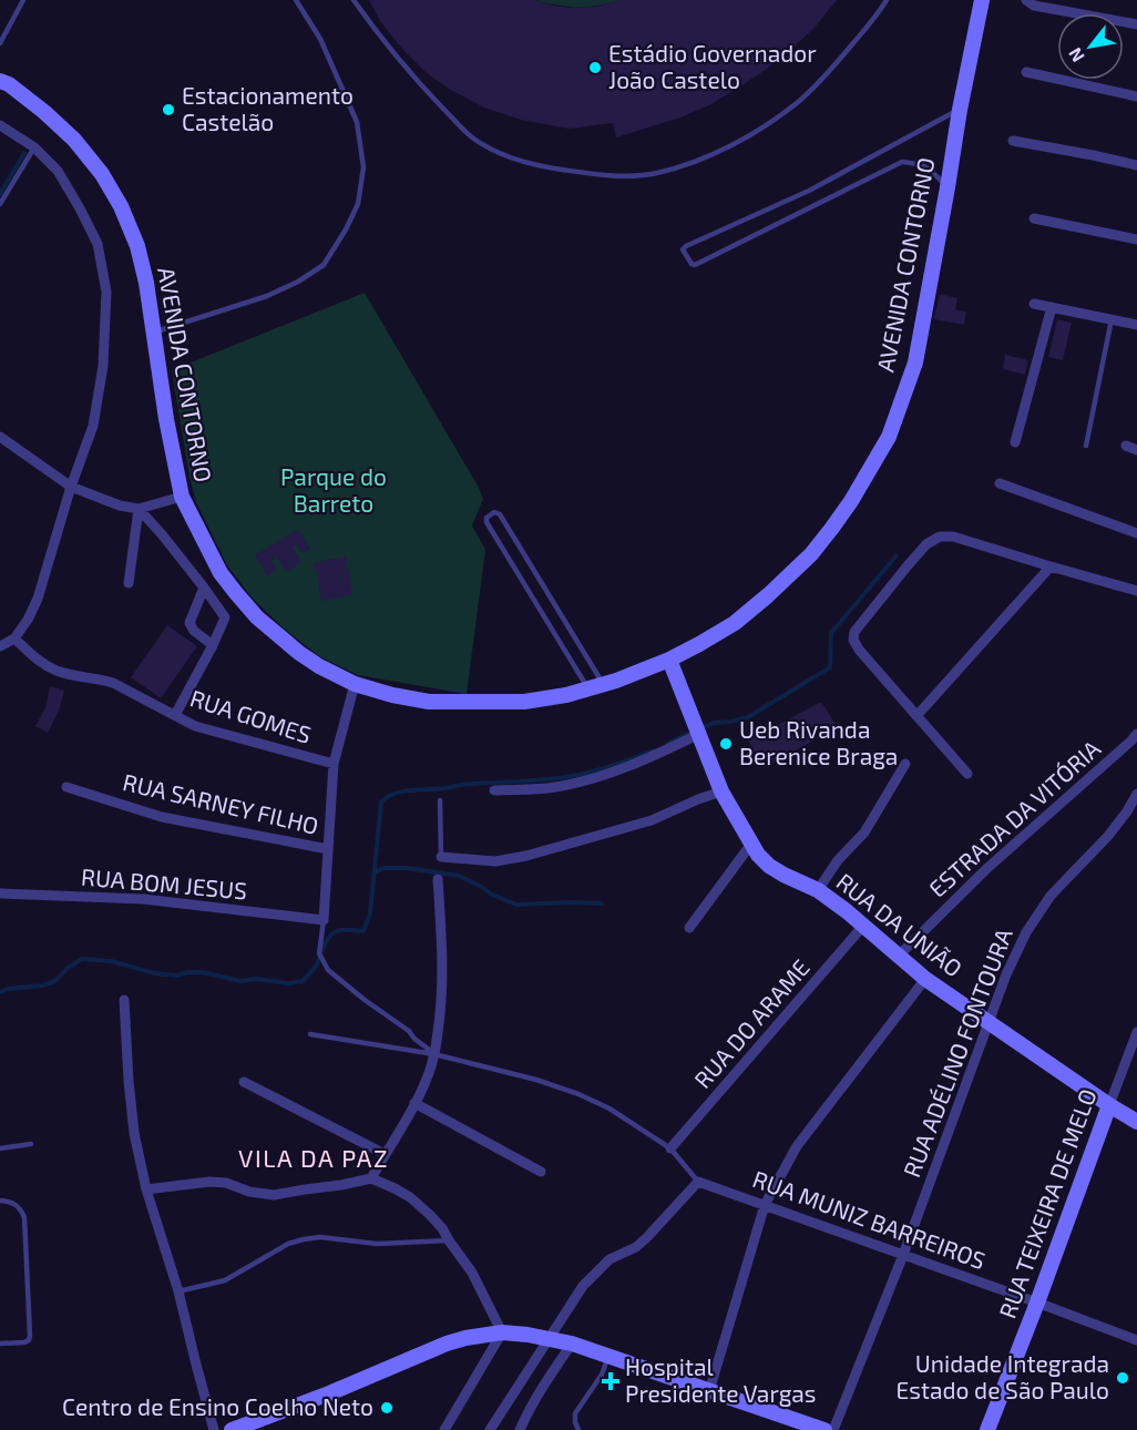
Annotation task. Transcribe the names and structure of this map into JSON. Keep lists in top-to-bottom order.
{
  "streets": {
    "street": [
      "AVENIDA CONTORNO",
      "RUA GOMES",
      "RUA SARNEY FILHO",
      "ESTRADA DA VITÓRIA",
      "RUA BOM JESUS",
      "RUA DA UNIÃO",
      "RUA DO ARAME",
      "RUA ADÉLINO FONTOURA",
      "RUA TEIXEIRA DE MELO",
      "RUA MUNIZ BARREIROS"
    ]
  },
  "crossings": [
    ["AVENIDA CONTORNO", "RUA DA UNIÃO"],
    ["ESTRADA DA VITÓRIA", "RUA DA UNIÃO"],
    ["RUA DA UNIÃO", "RUA DO ARAME"],
    ["RUA DA UNIÃO", "RUA ADÉLINO FONTOURA"],
    ["RUA DA UNIÃO", "RUA TEIXEIRA DE MELO"],
    ["RUA ADÉLINO FONTOURA", "RUA MUNIZ BARREIROS"],
    ["RUA TEIXEIRA DE MELO", "RUA MUNIZ BARREIROS"]
  ],
  "districts": ["VILA DA PAZ"],
  "parks": ["Parque do Barreto"],
  "places": {
    "other": [
      "Estádio Governador João Castelo",
      "Estacionamento Castelão",
      "Ueb Rivanda Berenice Braga",
      "Unidade Integrada Estado de São Paulo",
      "Centro de Ensino Coelho Neto"
    ],
    "health": ["Hospital Presidente Vargas"]
  },
  "north": "bottom left"
}
